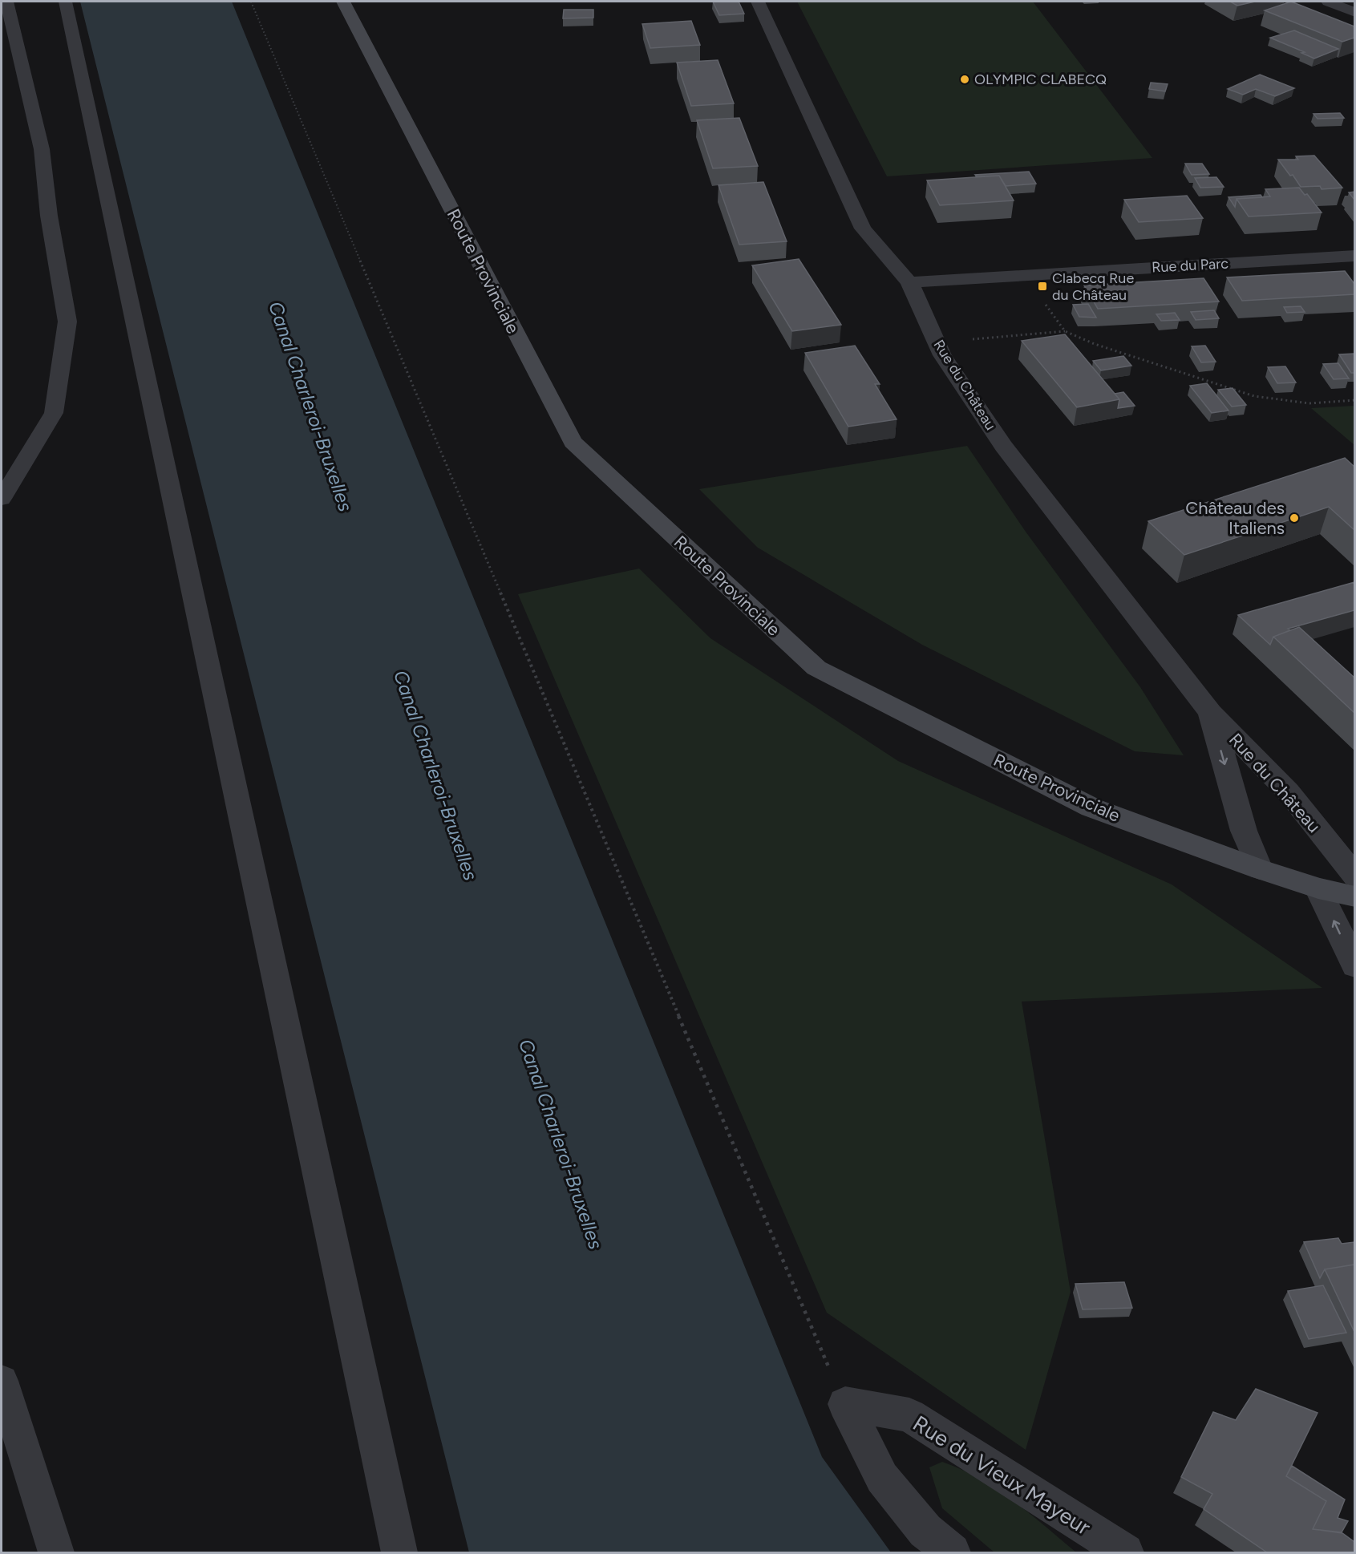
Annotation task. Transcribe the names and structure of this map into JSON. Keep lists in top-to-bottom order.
{
  "streets": {
    "main road": ["Route Provinciale"],
    "street": ["Rue du Parc", "Rue du Château", "Rue du Vieux Mayeur"]
  },
  "crossings": [
    ["Rue du Parc", "Rue du Château"],
    ["Route Provinciale", "Rue du Château"]
  ],
  "water": ["Canal Charleroi-Bruxelles"],
  "places": {
    "other": ["OLYMPIC CLABECQ", "Château des Italiens"],
    "transit": ["Clabecq Rue du Château"]
  }
}
